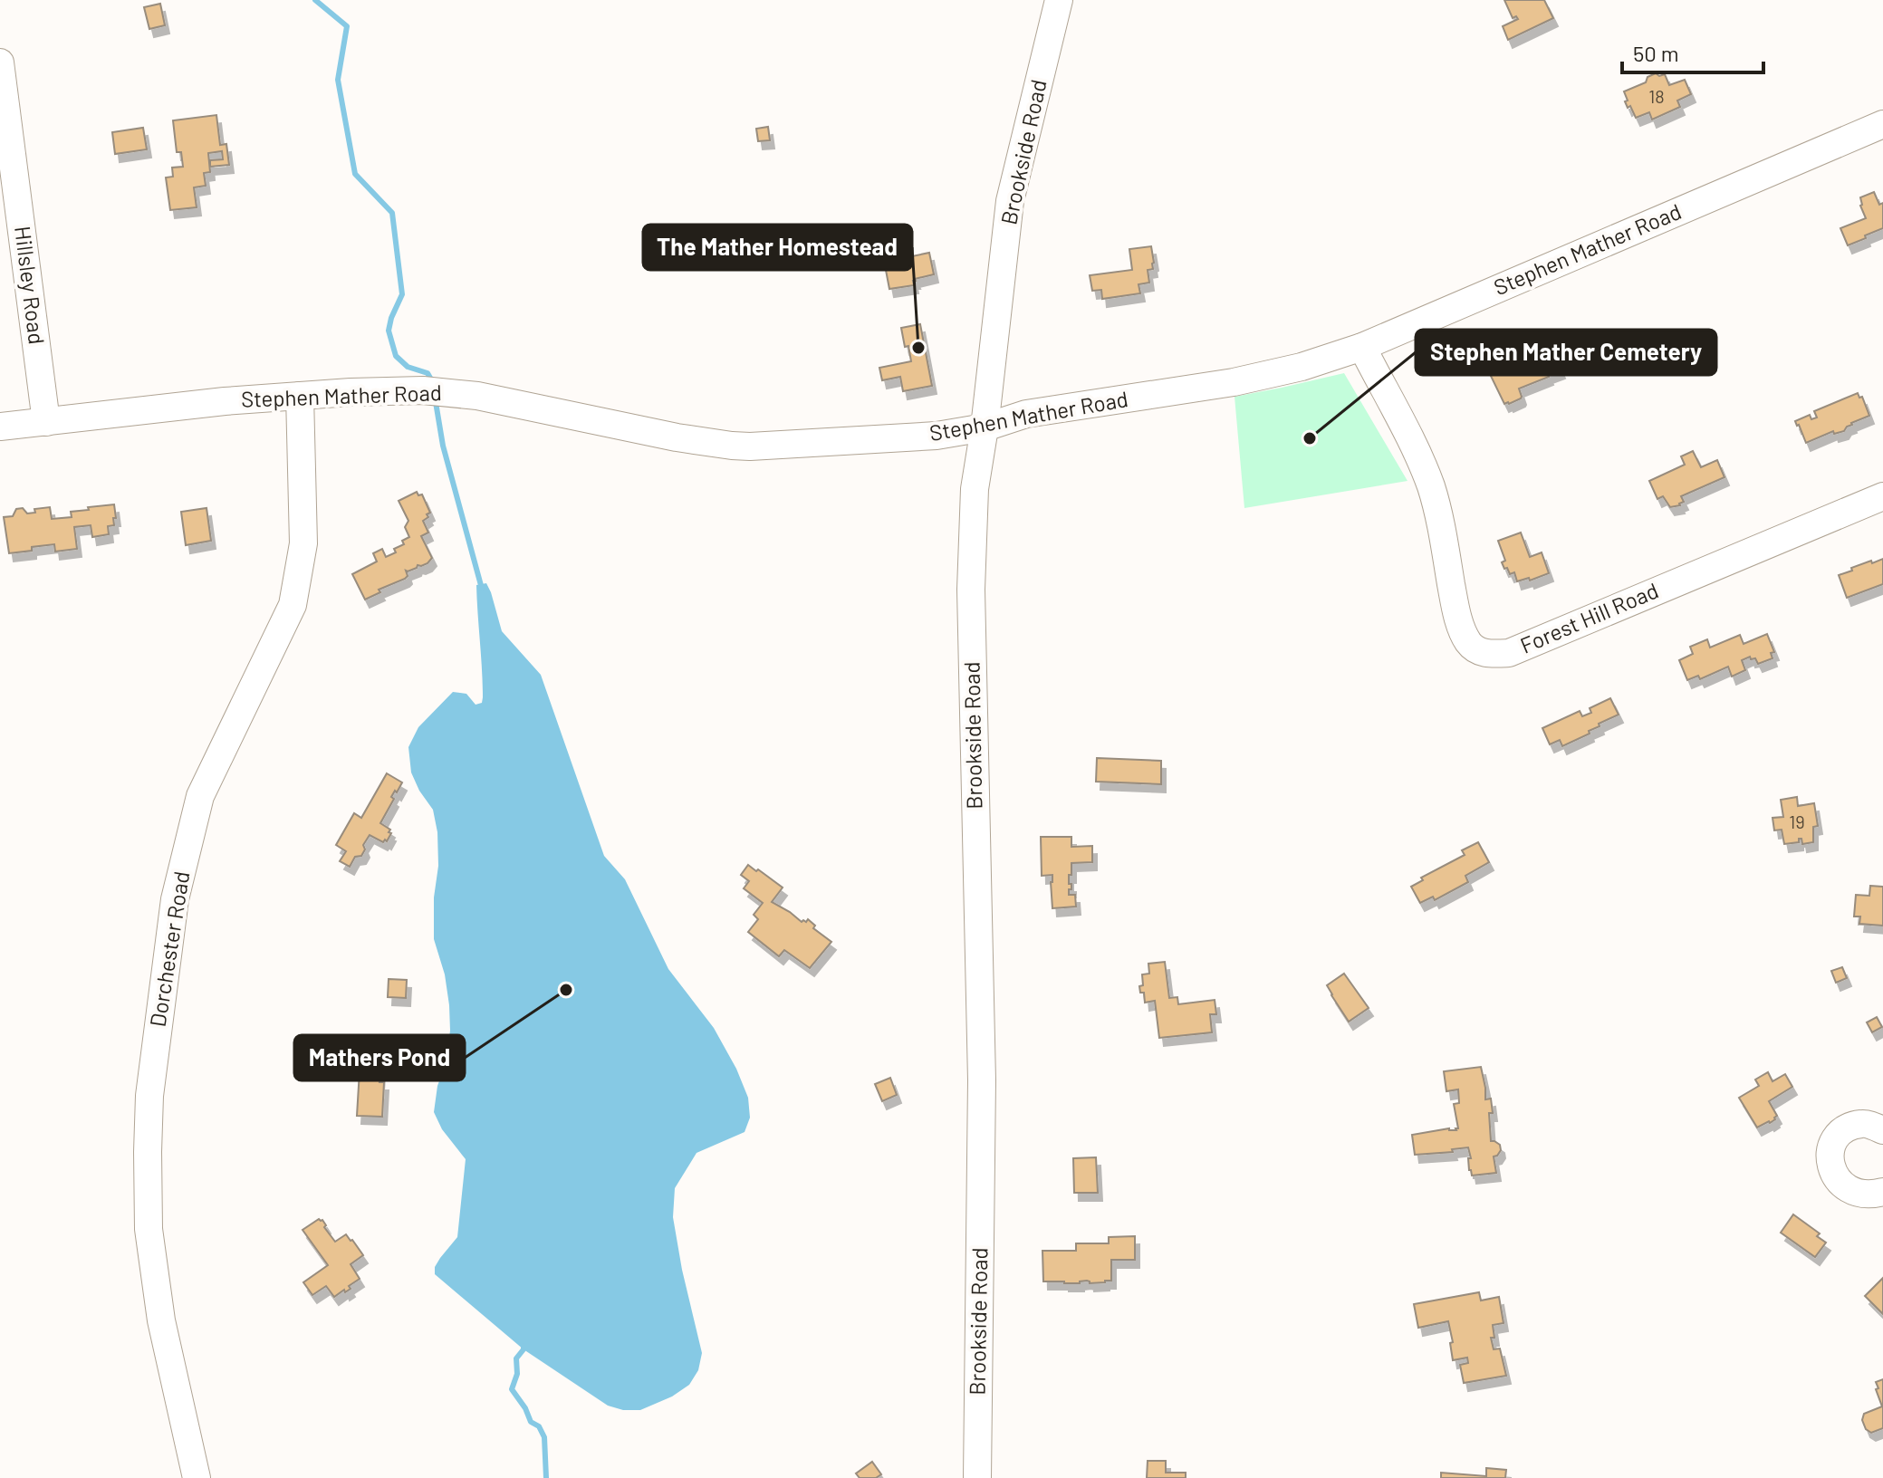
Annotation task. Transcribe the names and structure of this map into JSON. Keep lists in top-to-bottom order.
{
  "streets": {
    "street": [
      "Brookside Road",
      "Stephen Mather Road",
      "Hillsley Road",
      "Forest Hill Road",
      "Dorchester Road"
    ]
  },
  "crossings": [
    ["Brookside Road", "Stephen Mather Road"],
    ["Stephen Mather Road", "Hillsley Road"],
    ["Stephen Mather Road", "Forest Hill Road"],
    ["Stephen Mather Road", "Dorchester Road"]
  ],
  "places": ["The Mather Homestead", "Stephen Mather Cemetery", "Mathers Pond"],
  "house_numbers": ["18", "19"],
  "scale_bar": "50 m"
}
